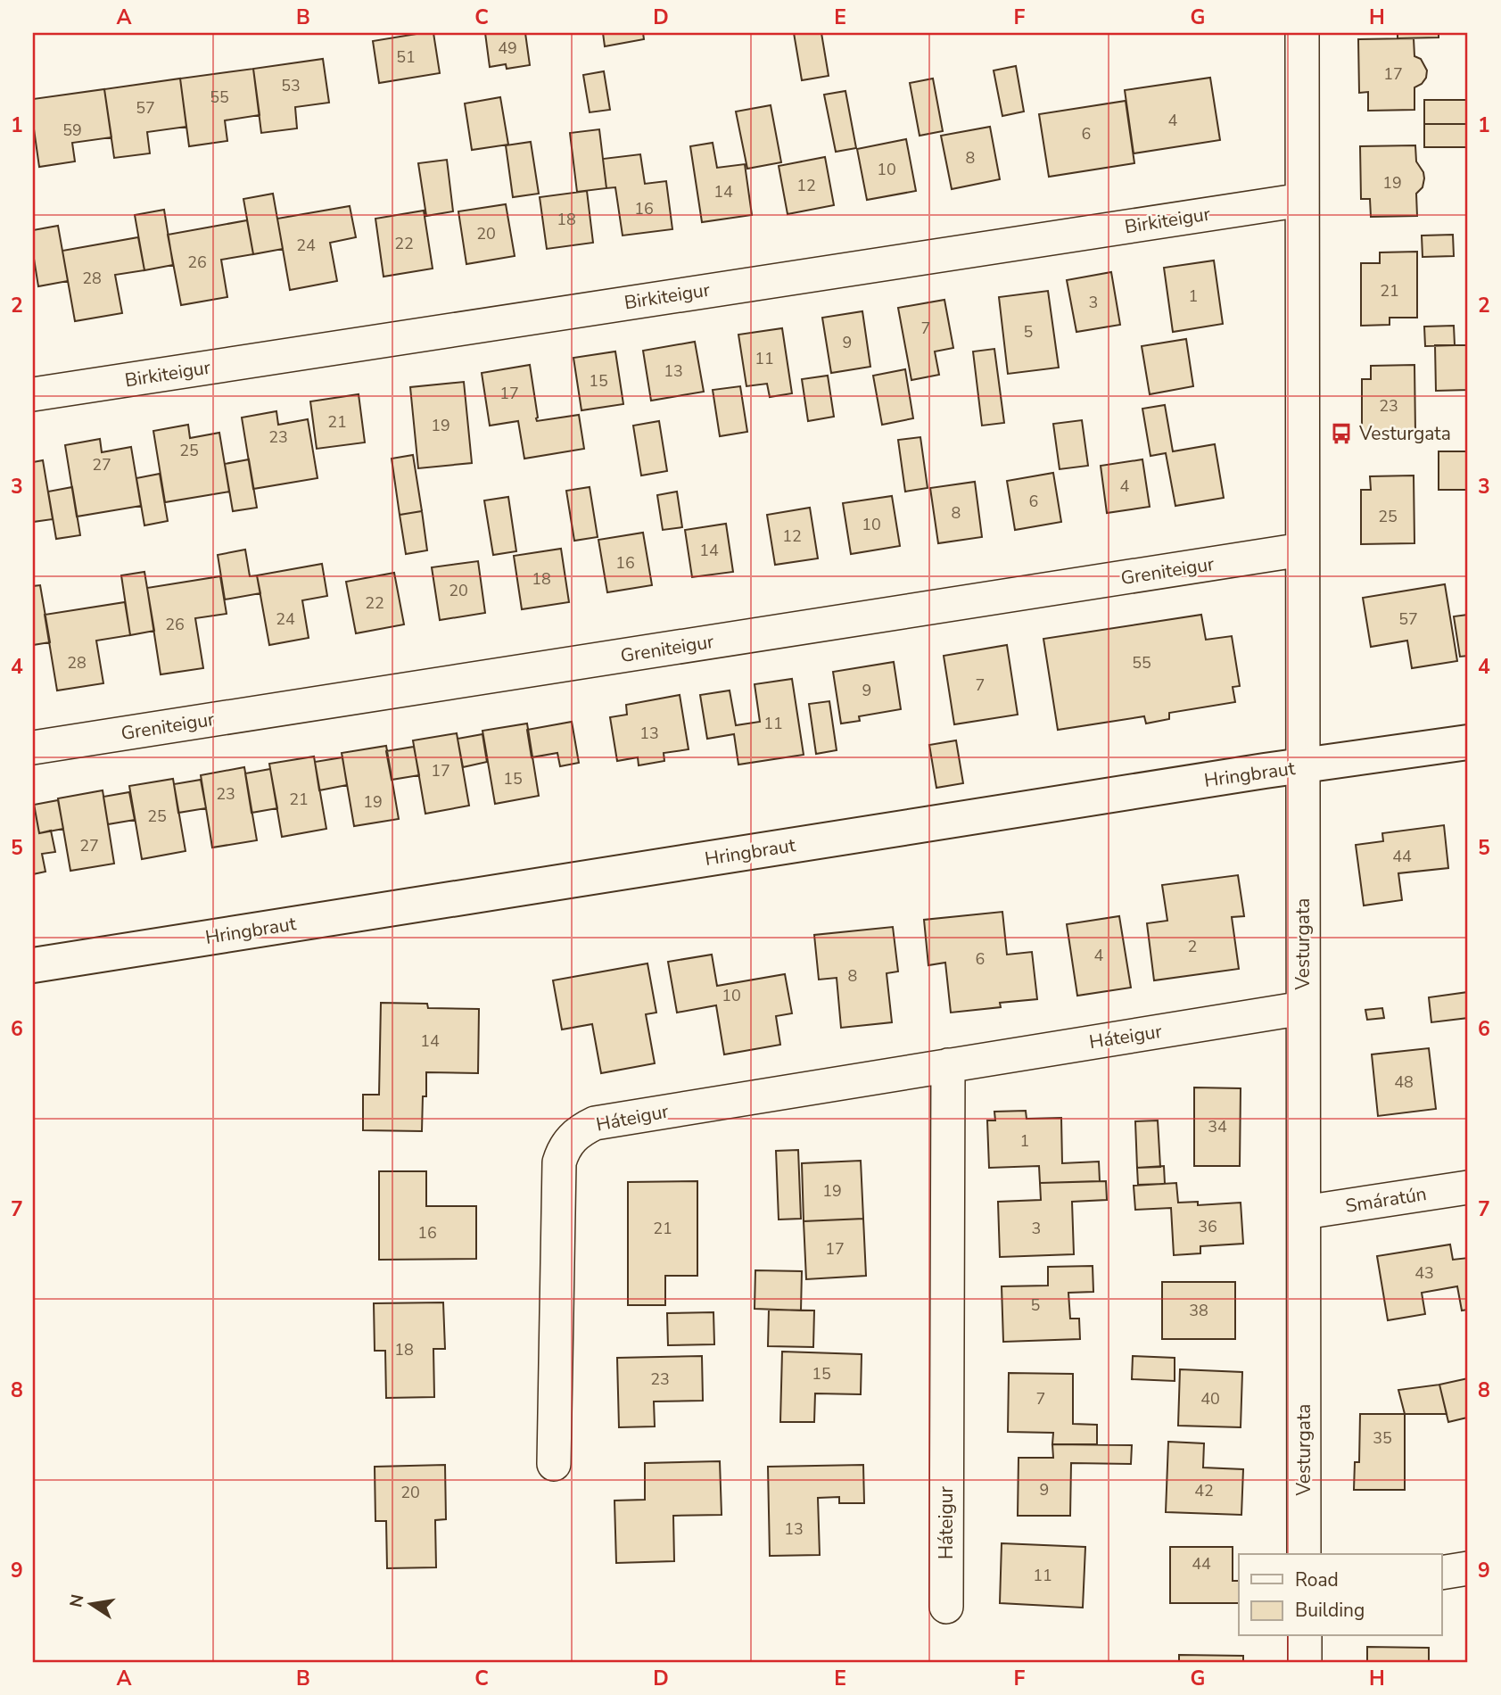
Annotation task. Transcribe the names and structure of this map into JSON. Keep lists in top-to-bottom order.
{
  "streets": {
    "main road": ["Hringbraut"],
    "street": [
      "Birkiteigur",
      "Greniteigur",
      "Vesturgata",
      "Háteigur",
      "Smáratún"
    ]
  },
  "crossings": [
    ["Birkiteigur", "Vesturgata"],
    ["Greniteigur", "Vesturgata"],
    ["Hringbraut", "Vesturgata"],
    ["Vesturgata", "Háteigur"],
    ["Vesturgata", "Smáratún"]
  ],
  "places": {
    "bus stop": ["Vesturgata"]
  },
  "house_numbers": [
    "49",
    "51",
    "17",
    "53",
    "55",
    "57",
    "4",
    "59",
    "6",
    "8",
    "10",
    "19",
    "12",
    "14",
    "16",
    "18",
    "20",
    "22",
    "24",
    "26",
    "28",
    "21",
    "1",
    "3",
    "7",
    "5",
    "9",
    "11",
    "13",
    "15",
    "17",
    "23",
    "21",
    "19",
    "23",
    "25",
    "27",
    "4",
    "6",
    "8",
    "25",
    "10",
    "12",
    "14",
    "16",
    "18",
    "20",
    "22",
    "24",
    "57",
    "26",
    "28",
    "55",
    "7",
    "9",
    "11",
    "13",
    "17",
    "15",
    "23",
    "21",
    "19",
    "25",
    "27",
    "44",
    "2",
    "4",
    "6",
    "8",
    "10",
    "14",
    "48",
    "34",
    "1",
    "19",
    "36",
    "21",
    "3",
    "16",
    "17",
    "43",
    "5",
    "38",
    "18",
    "15",
    "23",
    "7",
    "40",
    "35",
    "9",
    "42",
    "20",
    "13",
    "44",
    "11"
  ],
  "legend": ["Road", "Building"],
  "north": "left",
  "grid": {
    "columns": [
      "A",
      "B",
      "C",
      "D",
      "E",
      "F",
      "G",
      "H"
    ],
    "rows": [
      "1",
      "2",
      "3",
      "4",
      "5",
      "6",
      "7",
      "8",
      "9"
    ]
  }
}
